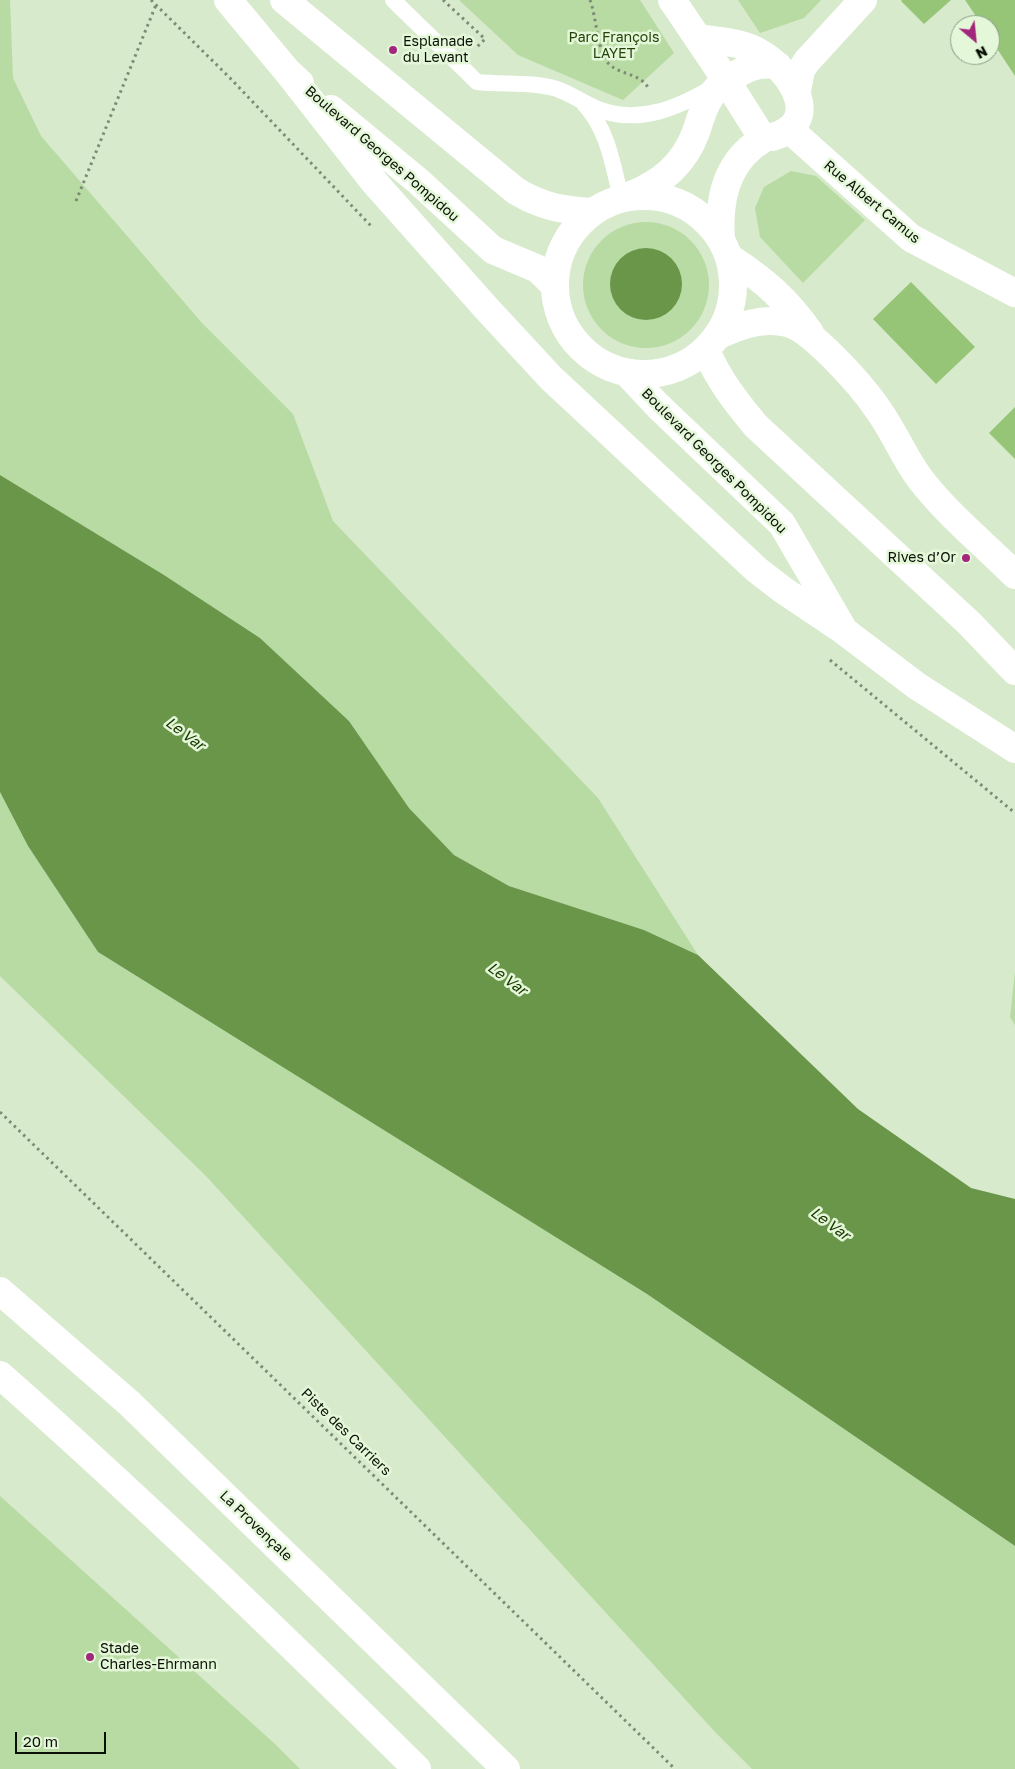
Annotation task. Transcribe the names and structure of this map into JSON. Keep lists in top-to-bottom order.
{
  "streets": {
    "main road": ["Boulevard Georges Pompidou", "Rue Albert Camus", "La Provençale"],
    "path": ["Piste des Carriers"]
  },
  "water": ["Le Var"],
  "parks": ["Parc François LAYET"],
  "places": ["Esplanade du Levant", "Rives d’Or", "Stade Charles-Ehrmann"],
  "scale_bar": "20 m",
  "north": "bottom right"
}
